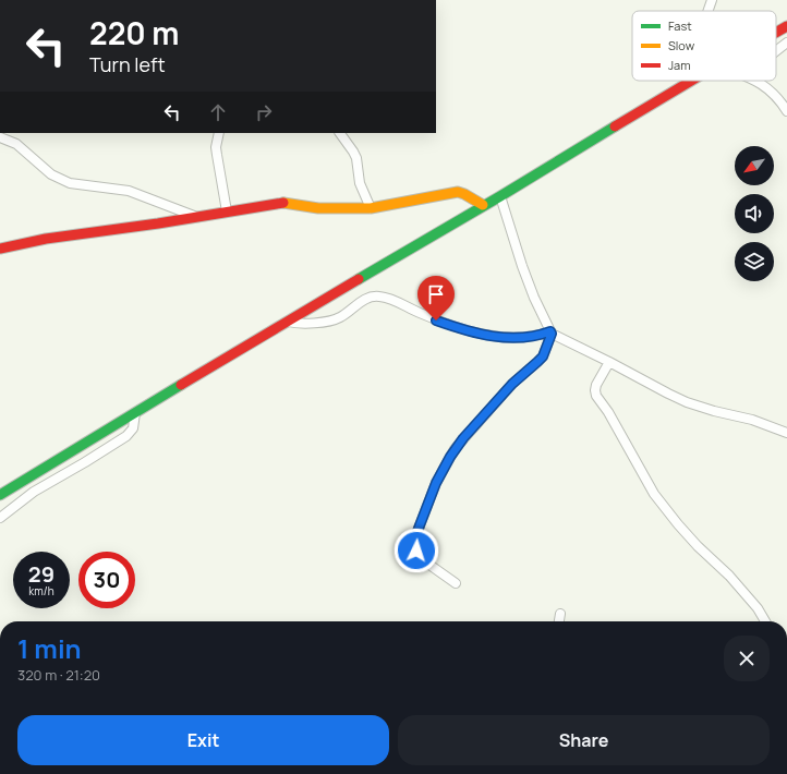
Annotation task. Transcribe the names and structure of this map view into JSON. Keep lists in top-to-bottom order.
{
  "legend": ["Fast", "Slow", "Jam"],
  "north": "bottom left",
  "page": {
    "turn": ["220 m", "Turn left"],
    "speed": "29 km/h",
    "limit": "30",
    "heading": ["1 min", "320 m · 21:20"],
    "buttons": ["Exit", "Share"]
  }
}
